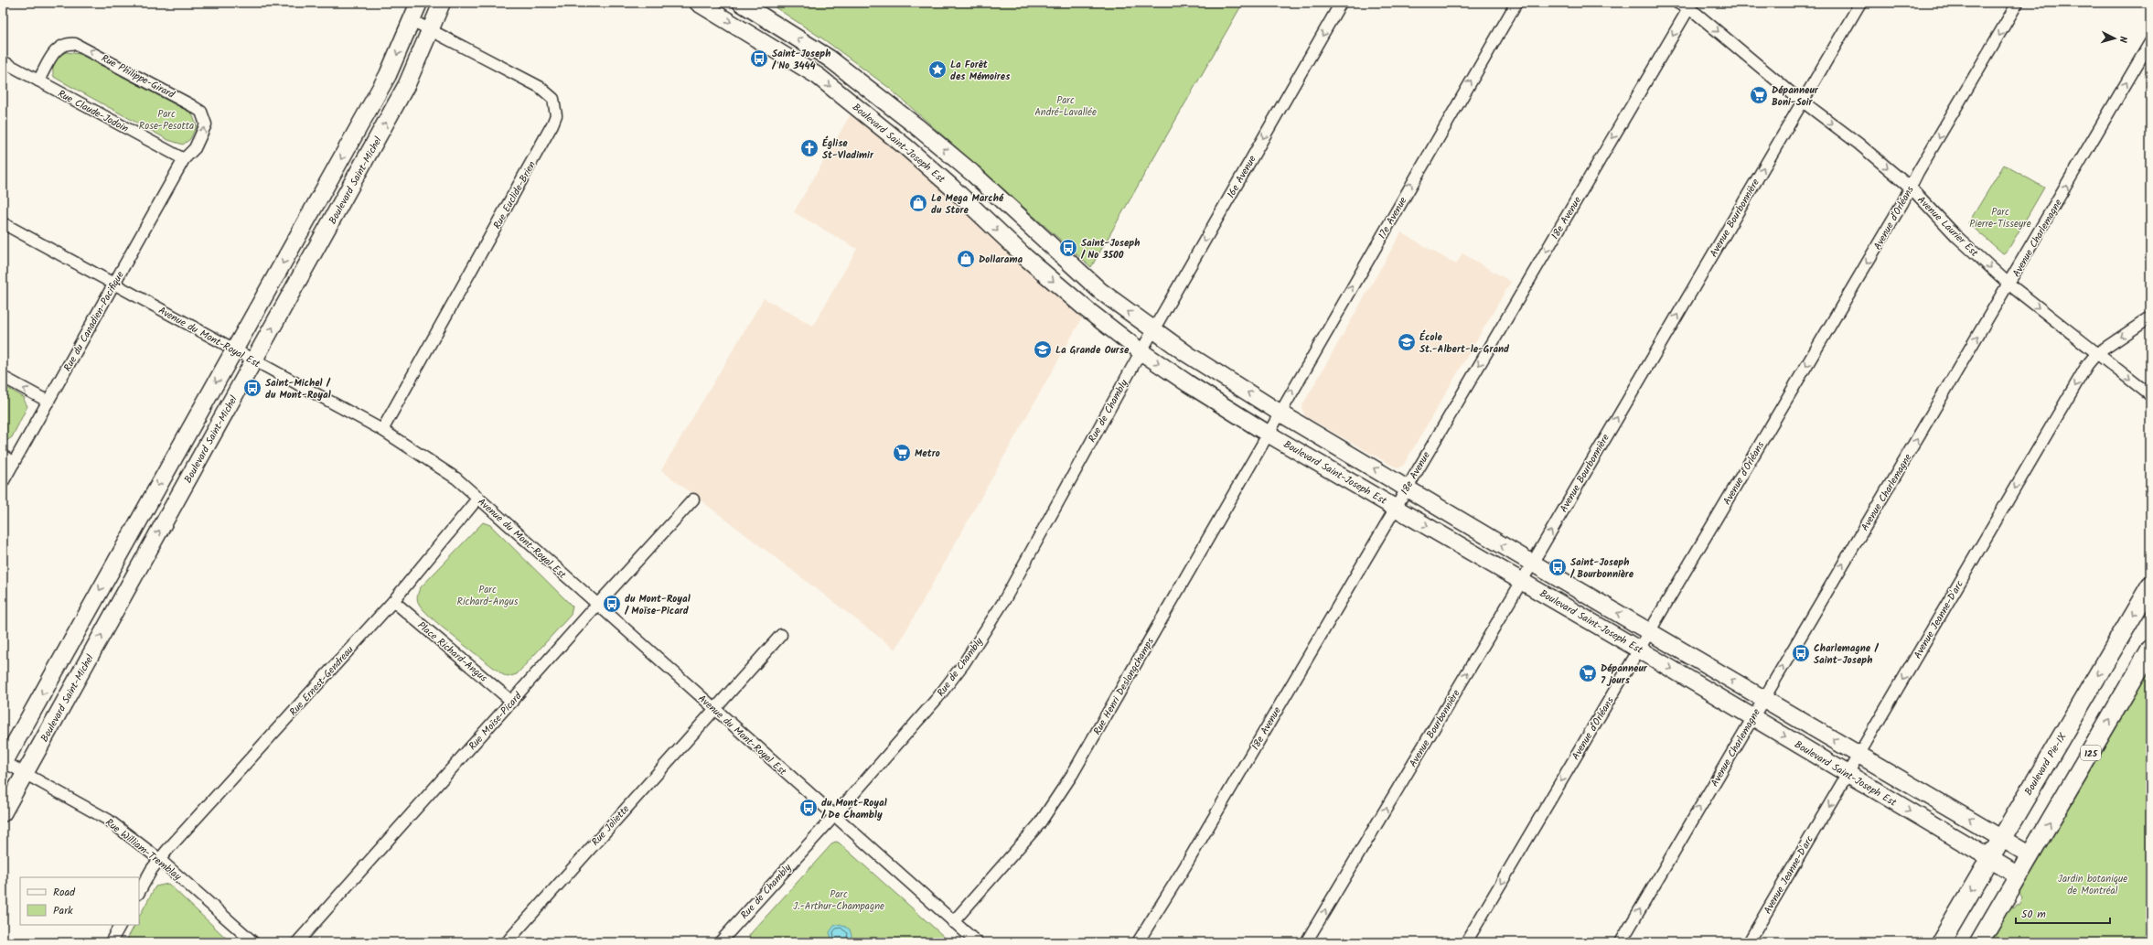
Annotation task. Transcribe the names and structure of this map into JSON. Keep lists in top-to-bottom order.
{
  "streets": {
    "main road": [
      "Boulevard Saint-Joseph Est",
      "Boulevard Saint-Michel",
      "125",
      "Boulevard Pie-IX"
    ],
    "street": [
      "Rue Philippe-Girard",
      "Rue Claude-Jodoin",
      "16e Avenue",
      "Rue Euclide-Brien",
      "17e Avenue",
      "18e Avenue",
      "Avenue Bourbonnière",
      "Avenue d'Orléans",
      "Avenue Laurier Est",
      "Avenue Charlemagne",
      "Rue du Canadien-Pacifique",
      "Avenue du Mont-Royal Est",
      "Rue de Chambly",
      "Avenue Jeanne-D'arc",
      "Place Richard-Angus",
      "Rue Ernest-Gendreau",
      "Rue Henri Deslongchamps",
      "Rue Moïse-Picard",
      "Rue Joliette",
      "Rue William-Tremblay"
    ]
  },
  "crossings": [
    ["Rue Philippe-Girard", "Rue Claude-Jodoin"],
    ["Rue Philippe-Girard", "Rue du Canadien-Pacifique"],
    ["Rue Claude-Jodoin", "Rue du Canadien-Pacifique"],
    ["Boulevard Saint-Joseph Est", "16e Avenue"],
    ["Boulevard Saint-Joseph Est", "17e Avenue"],
    ["Boulevard Saint-Joseph Est", "18e Avenue"],
    ["Boulevard Saint-Joseph Est", "Avenue Bourbonnière"],
    ["Boulevard Saint-Joseph Est", "Avenue d'Orléans"],
    ["Boulevard Saint-Joseph Est", "Avenue Charlemagne"],
    ["Boulevard Saint-Joseph Est", "Rue de Chambly"],
    ["Boulevard Saint-Joseph Est", "Avenue Jeanne-D'arc"],
    ["Boulevard Saint-Joseph Est", "Rue Henri Deslongchamps"],
    ["Boulevard Saint-Joseph Est", "125"],
    ["Boulevard Saint-Joseph Est", "Boulevard Pie-IX"],
    ["16e Avenue", "Rue de Chambly"],
    ["Boulevard Saint-Michel", "Rue Euclide-Brien"],
    ["Boulevard Saint-Michel", "Avenue du Mont-Royal Est"],
    ["Boulevard Saint-Michel", "Rue William-Tremblay"],
    ["Rue Euclide-Brien", "Avenue du Mont-Royal Est"],
    ["17e Avenue", "Rue Henri Deslongchamps"],
    ["18e Avenue", "Avenue Laurier Est"],
    ["Avenue Bourbonnière", "Avenue Laurier Est"],
    ["Avenue d'Orléans", "Avenue Laurier Est"],
    ["Avenue Laurier Est", "Avenue Charlemagne"],
    ["Avenue Laurier Est", "Avenue Jeanne-D'arc"],
    ["Rue du Canadien-Pacifique", "Avenue du Mont-Royal Est"],
    ["Avenue du Mont-Royal Est", "Rue de Chambly"],
    ["Avenue du Mont-Royal Est", "Rue Ernest-Gendreau"],
    ["Avenue du Mont-Royal Est", "Rue Henri Deslongchamps"],
    ["Avenue du Mont-Royal Est", "Rue Moïse-Picard"],
    ["Avenue du Mont-Royal Est", "Rue Joliette"],
    ["Place Richard-Angus", "Rue Ernest-Gendreau"],
    ["Place Richard-Angus", "Rue Moïse-Picard"],
    ["Rue Ernest-Gendreau", "Rue William-Tremblay"]
  ],
  "one_way": [
    "16e Avenue",
    "17e Avenue",
    "18e Avenue",
    "Avenue Bourbonnière",
    "Avenue d'Orléans",
    "Avenue Laurier Est",
    "Avenue Charlemagne",
    "Avenue Jeanne-D'arc"
  ],
  "parks": [
    "Parc André-Lavallée",
    "Parc Rose-Pesotta",
    "Parc Pierre-Tisseyre",
    "Parc Richard-Angus",
    "Jardin botanique de Montréal",
    "Parc J.-Arthur-Champagne"
  ],
  "places": {
    "bus stop": [
      "Saint-Joseph / No 3444",
      "Saint-Joseph / No 3500",
      "Saint-Michel / du Mont-Royal",
      "Saint-Joseph / Bourbonnière",
      "du Mont-Royal / Moïse-Picard",
      "Charlemagne / Saint-Joseph",
      "du Mont-Royal / De Chambly"
    ],
    "place": ["La Forêt des Mémoires"],
    "supermarket": ["Dépanneur Boni-Soir", "Metro", "Dépanneur 7 jours"],
    "church": ["Église St-Vladimir"],
    "shop": ["Le Mega Marché du Store", "Dollarama"],
    "school or university": ["École St.-Albert-le-Grand", "La Grande Ourse"]
  },
  "legend": ["Road", "Park"],
  "scale_bar": "50 m",
  "north": "right"
}
